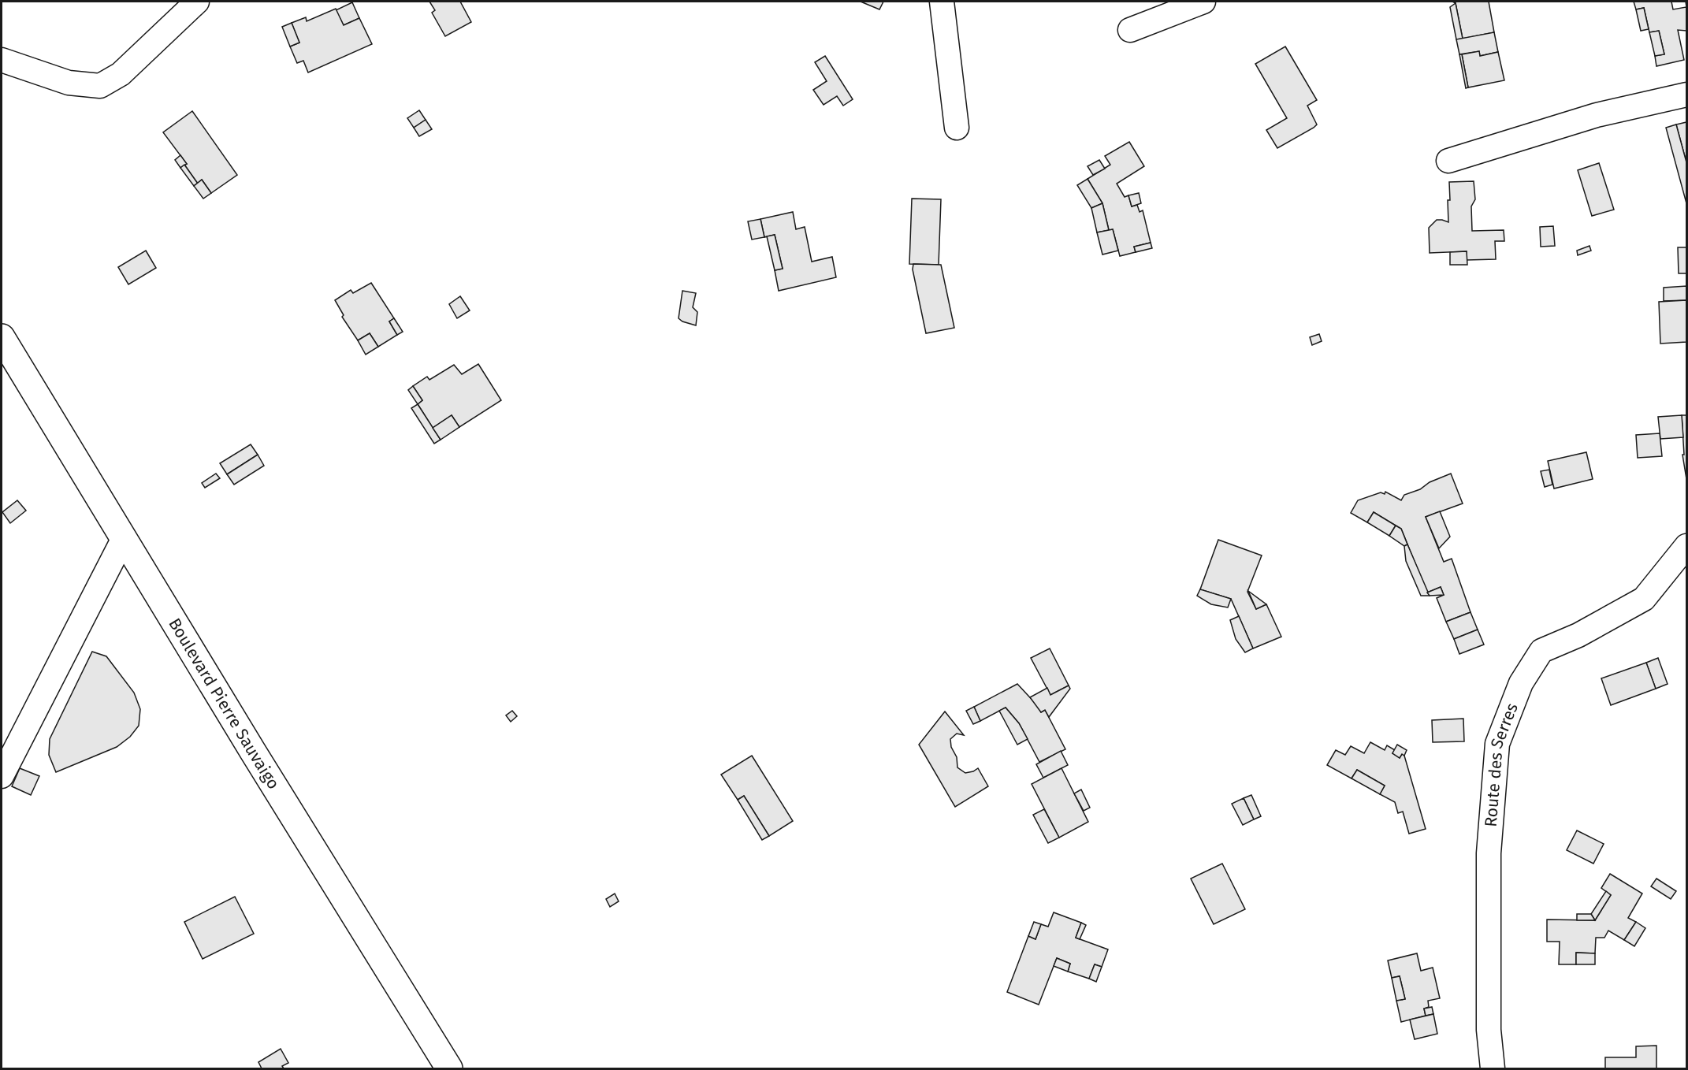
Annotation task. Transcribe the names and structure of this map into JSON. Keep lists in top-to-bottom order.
{
  "streets": {
    "main road": ["Boulevard Pierre Sauvaigo"],
    "street": ["Route des Serres"]
  }
}
